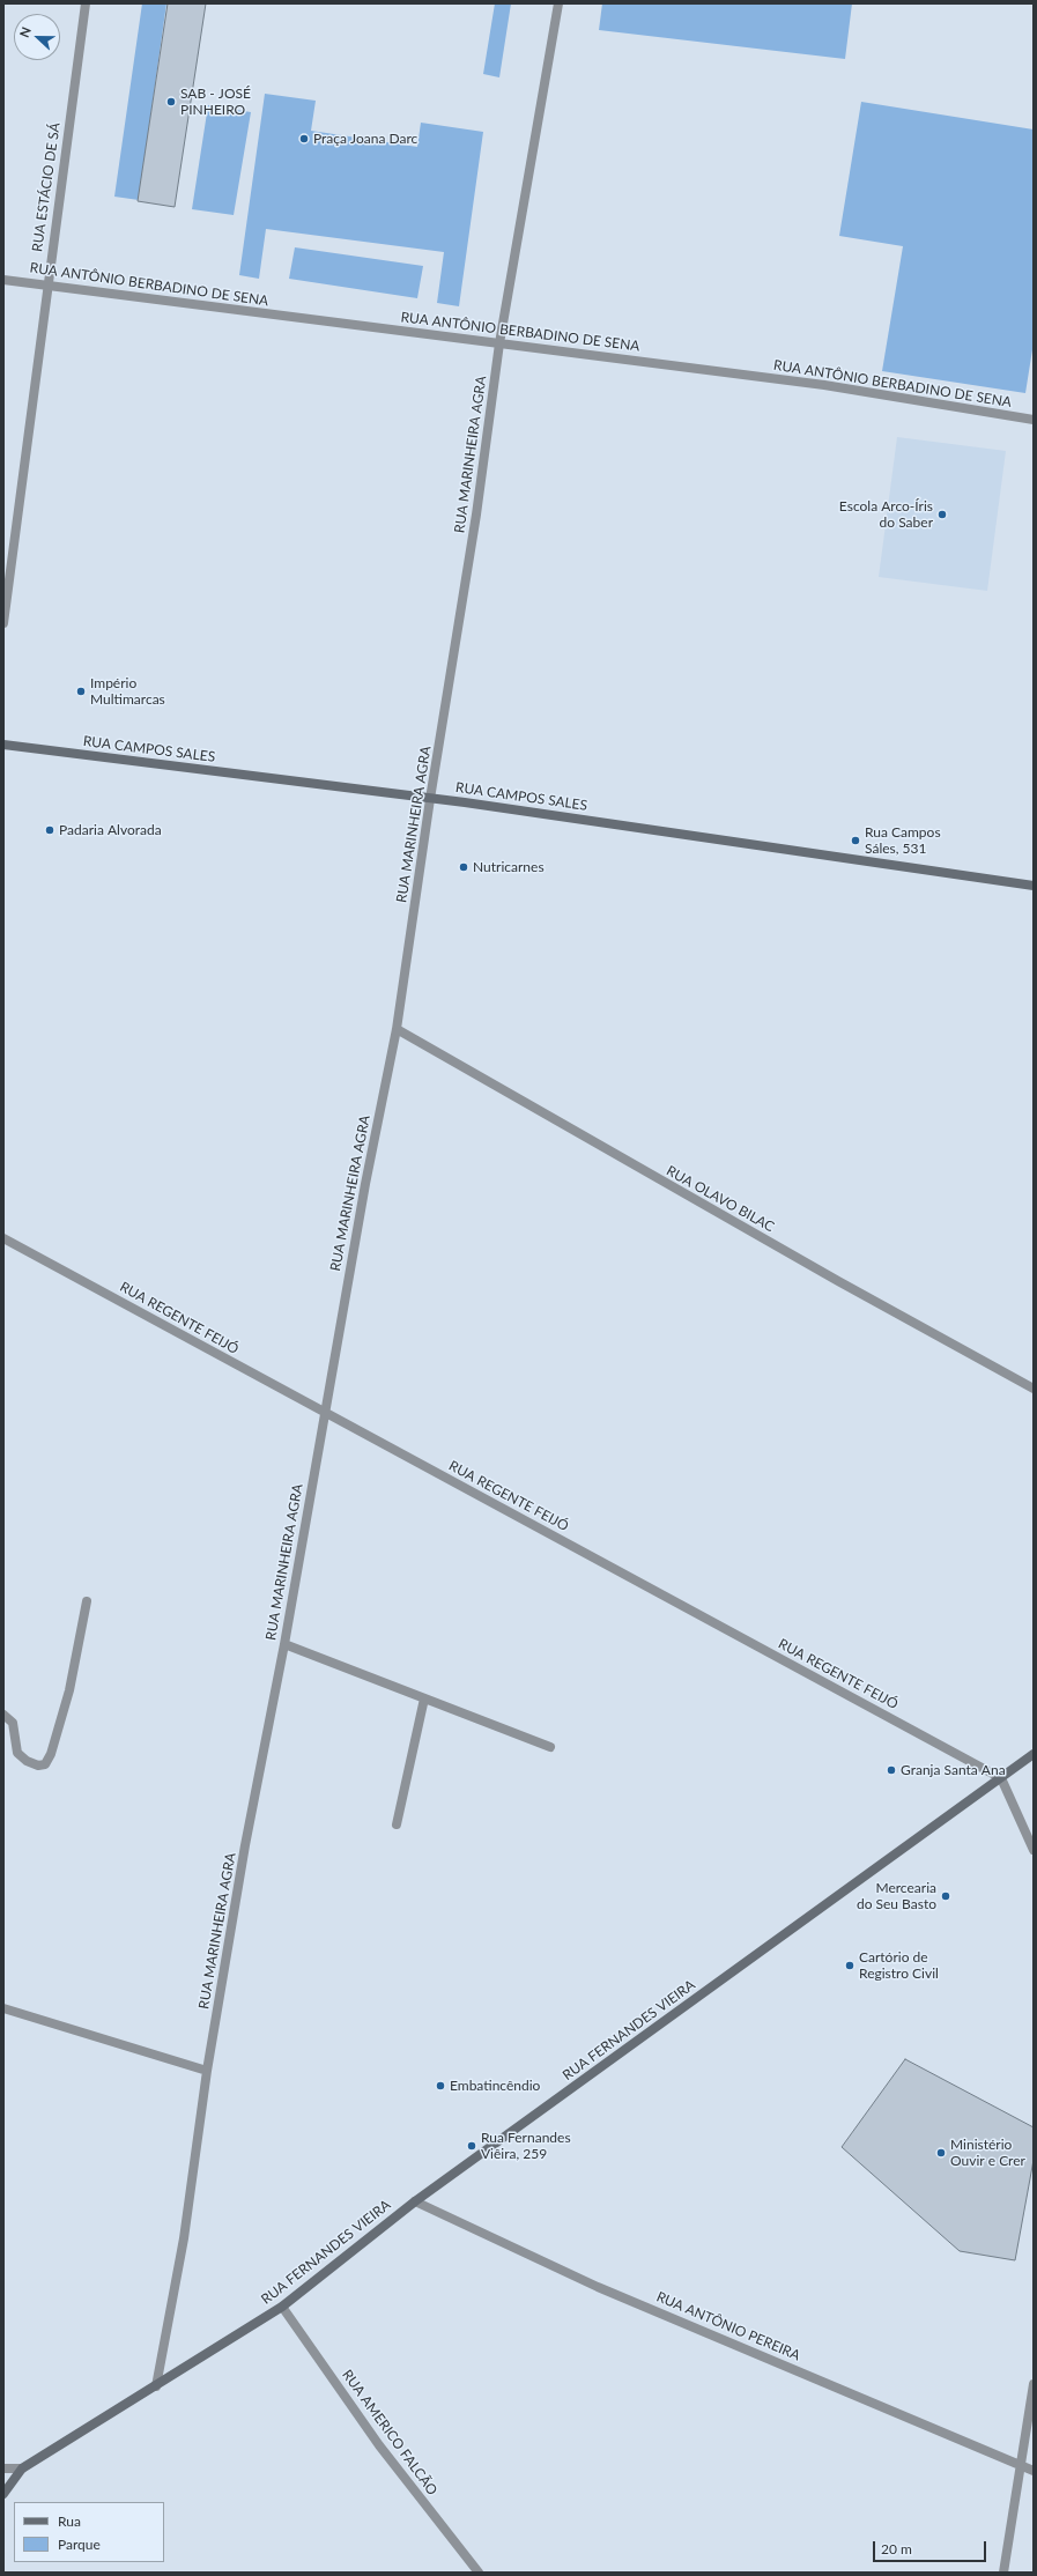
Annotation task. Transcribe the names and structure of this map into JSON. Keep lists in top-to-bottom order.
{
  "streets": {
    "street": [
      "RUA ESTÁCIO DE SÁ",
      "RUA ANTÔNIO BERBADINO DE SENA",
      "RUA MARINHEIRA AGRA",
      "RUA CAMPOS SALES",
      "RUA OLAVO BILAC",
      "RUA REGENTE FEIJÓ",
      "RUA FERNANDES VIEIRA",
      "RUA ANTÔNIO PEREIRA",
      "RUA AMERICO FALCÃO"
    ]
  },
  "crossings": [
    ["RUA ESTÁCIO DE SÁ", "RUA ANTÔNIO BERBADINO DE SENA"],
    ["RUA ANTÔNIO BERBADINO DE SENA", "RUA MARINHEIRA AGRA"],
    ["RUA MARINHEIRA AGRA", "RUA CAMPOS SALES"],
    ["RUA MARINHEIRA AGRA", "RUA OLAVO BILAC"],
    ["RUA MARINHEIRA AGRA", "RUA REGENTE FEIJÓ"],
    ["RUA MARINHEIRA AGRA", "RUA FERNANDES VIEIRA"],
    ["RUA REGENTE FEIJÓ", "RUA FERNANDES VIEIRA"],
    ["RUA FERNANDES VIEIRA", "RUA ANTÔNIO PEREIRA"],
    ["RUA FERNANDES VIEIRA", "RUA AMERICO FALCÃO"]
  ],
  "places": [
    "SAB - JOSÉ PINHEIRO",
    "Praça Joana Darc",
    "Escola Arco-Íris do Saber",
    "Império Multimarcas",
    "Padaria Alvorada",
    "Rua Campos Sáles, 531",
    "Nutricarnes",
    "Granja Santa Ana",
    "Mercearia do Seu Basto",
    "Cartório de Registro Civil",
    "Embatincêndio",
    "Rua Fernandes Viêira, 259",
    "Ministério Ouvir e Crer"
  ],
  "legend": ["Rua", "Parque"],
  "scale_bar": "20 m",
  "north": "left"
}
